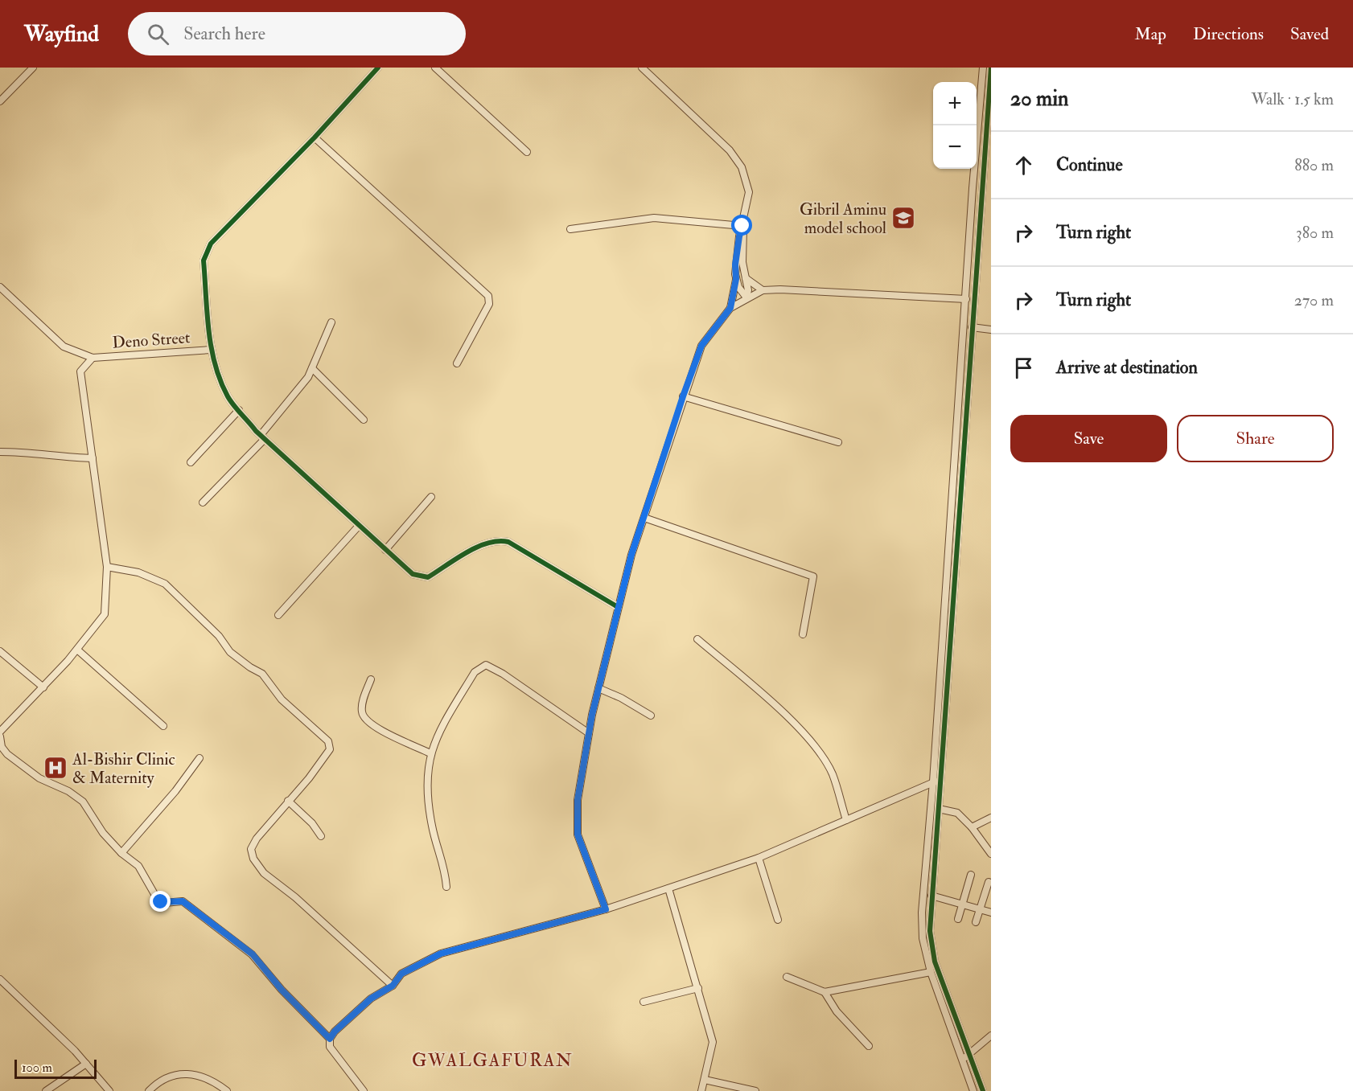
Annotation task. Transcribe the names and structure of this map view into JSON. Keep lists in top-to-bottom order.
{
  "streets": {
    "street": ["Deno Street"]
  },
  "districts": ["GWALGAFURAN"],
  "places": {
    "school or university": ["Gibril Aminu model school"],
    "hospital": ["Al-Bishir Clinic & Maternity"]
  },
  "scale_bar": "100 m",
  "page": {
    "header": "Wayfind",
    "search": "Search here",
    "nav": ["Map", "Directions", "Saved"],
    "heading": ["20 min", "Walk · 1.5 km"],
    "map_buttons": ["+", "−"],
    "list": [
      ["Continue", "880 m"],
      ["Turn right", "380 m"],
      ["Turn right", "270 m"],
      "Arrive at destination"
    ],
    "buttons": ["Save", "Share"],
    "scale": "100 m"
  }
}
